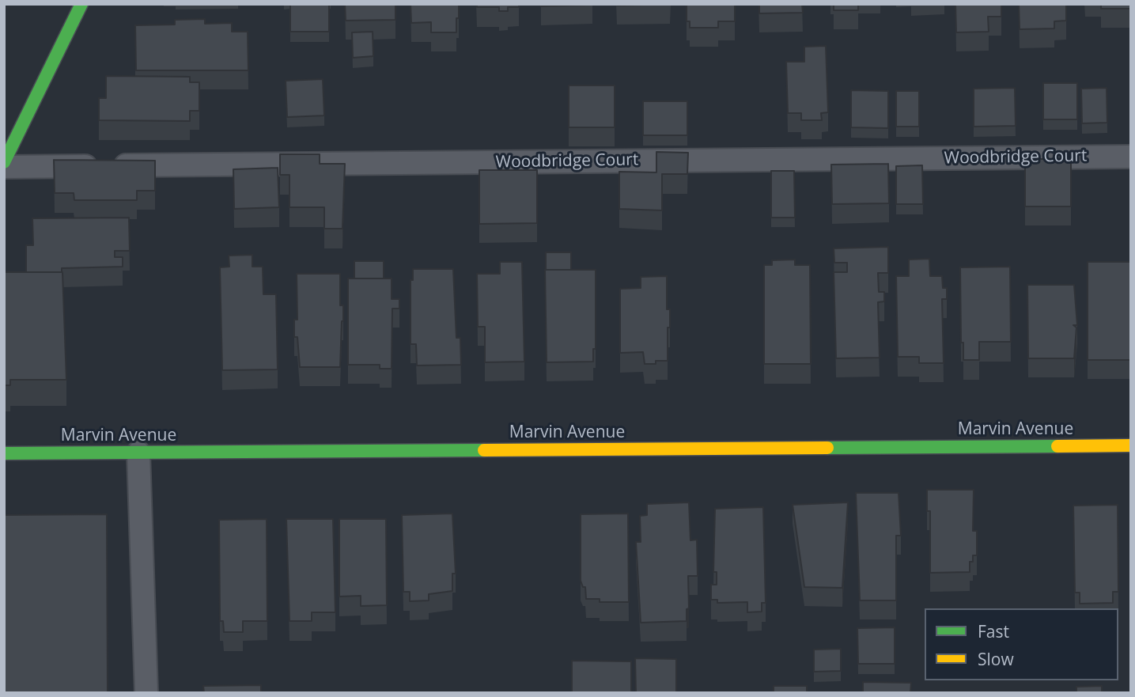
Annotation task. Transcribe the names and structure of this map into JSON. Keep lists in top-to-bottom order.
{
  "streets": {
    "street": ["Marvin Avenue"],
    "lane": ["Woodbridge Court"]
  },
  "legend": ["Fast", "Slow"]
}
